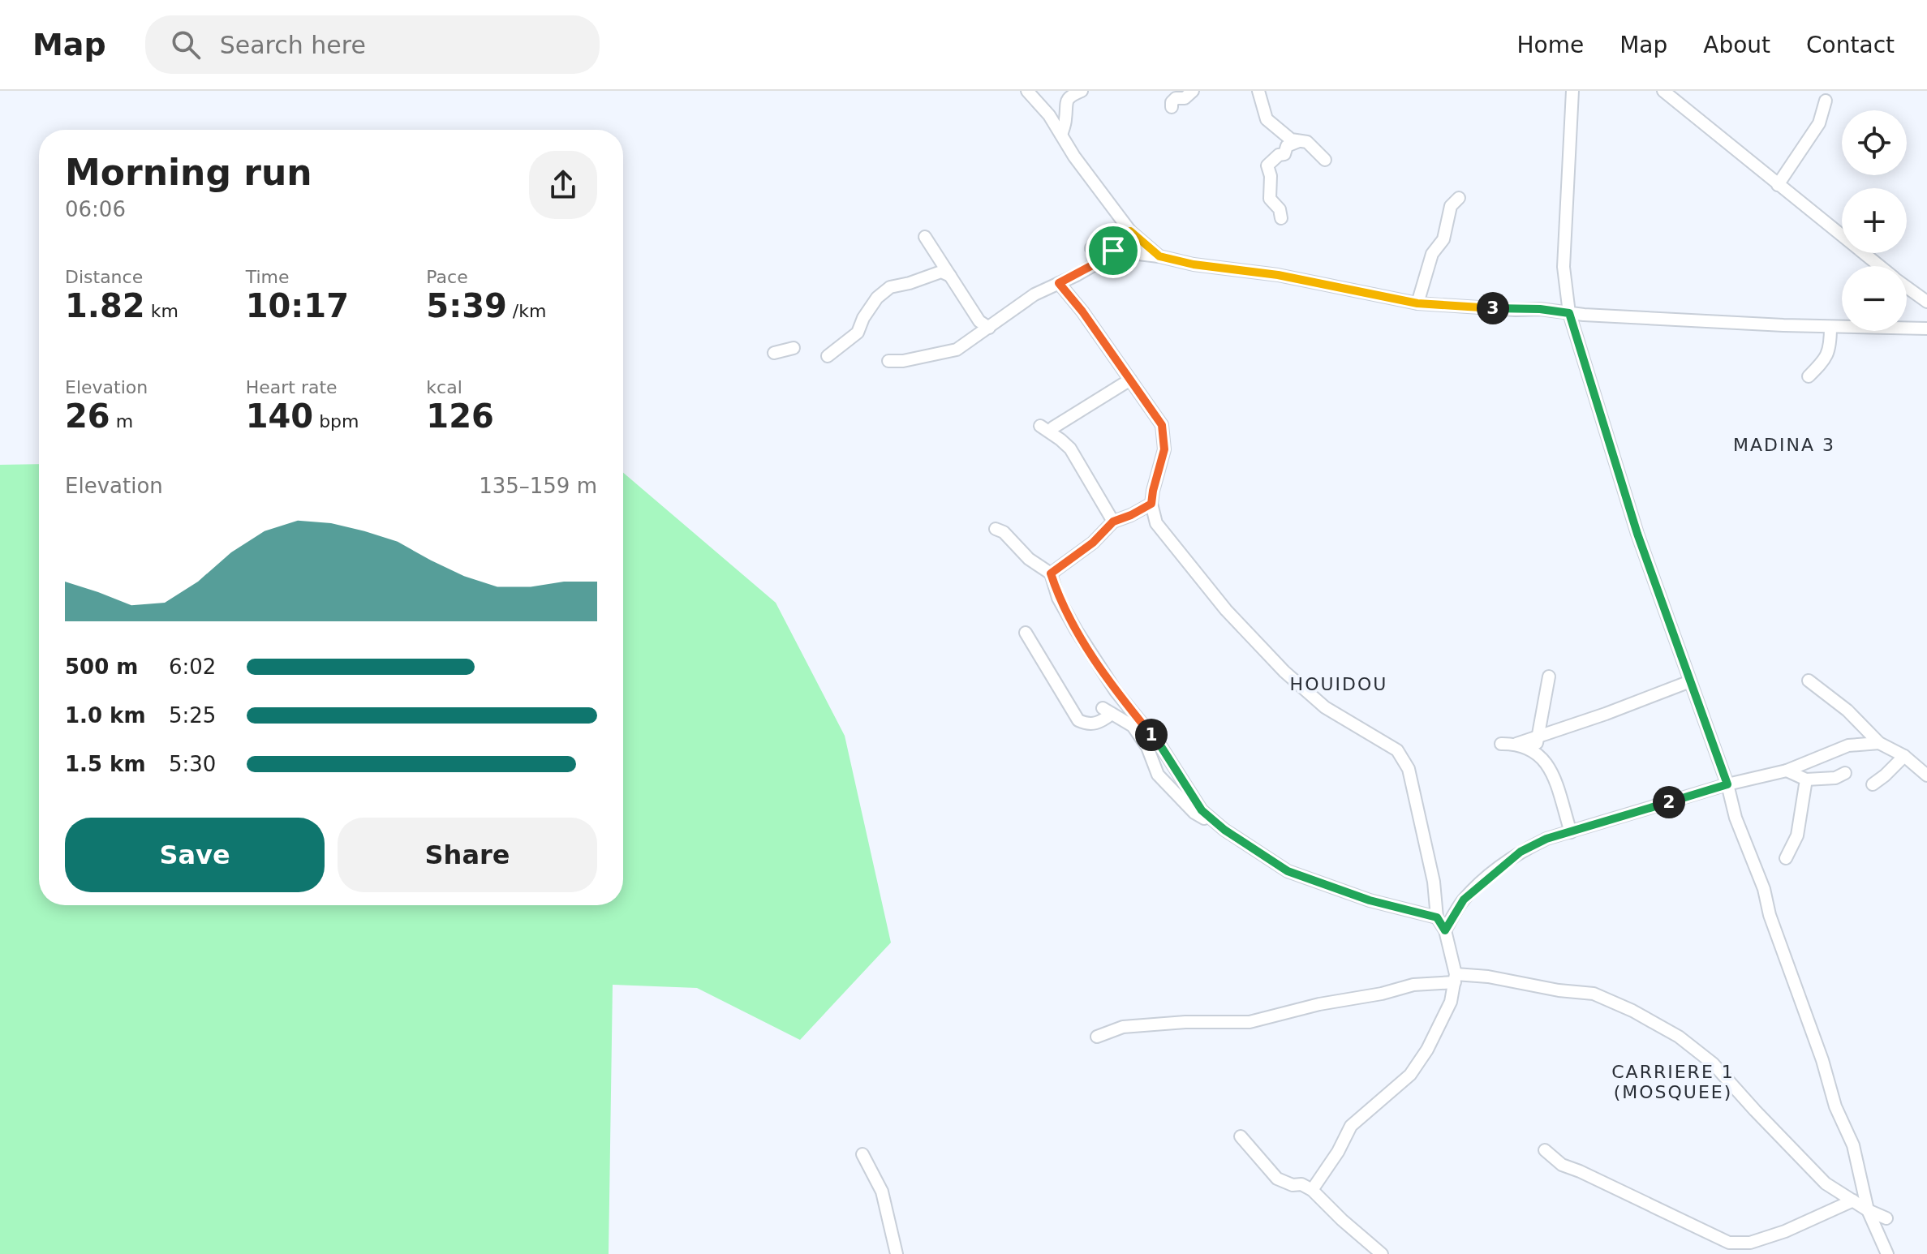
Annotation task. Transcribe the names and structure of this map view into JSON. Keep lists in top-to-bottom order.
{
  "districts": ["MADINA 3", "HOUIDOU", "CARRIERE 1 (MOSQUEE)"],
  "page": {
    "header": "Map",
    "search": "Search here",
    "nav": [
      "Home",
      "Map",
      "About",
      "Contact"
    ],
    "map_buttons": ["+", "−"],
    "heading": ["Morning run", "06:06"],
    "stats": [
      ["Distance", "1.82 km"],
      ["Time", "10:17"],
      ["Pace", "5:39 /km"],
      ["Elevation", "26 m"],
      ["Heart rate", "140 bpm"],
      ["kcal", "126"]
    ],
    "pins": ["3", "1", "2"],
    "chart": ["Elevation", "135–159 m"],
    "list": [
      {
        "name": "500 m",
        "note": "6:02"
      },
      {
        "name": "1.0 km",
        "note": "5:25"
      },
      {
        "name": "1.5 km",
        "note": "5:30"
      }
    ],
    "buttons": ["Save", "Share"]
  }
}
